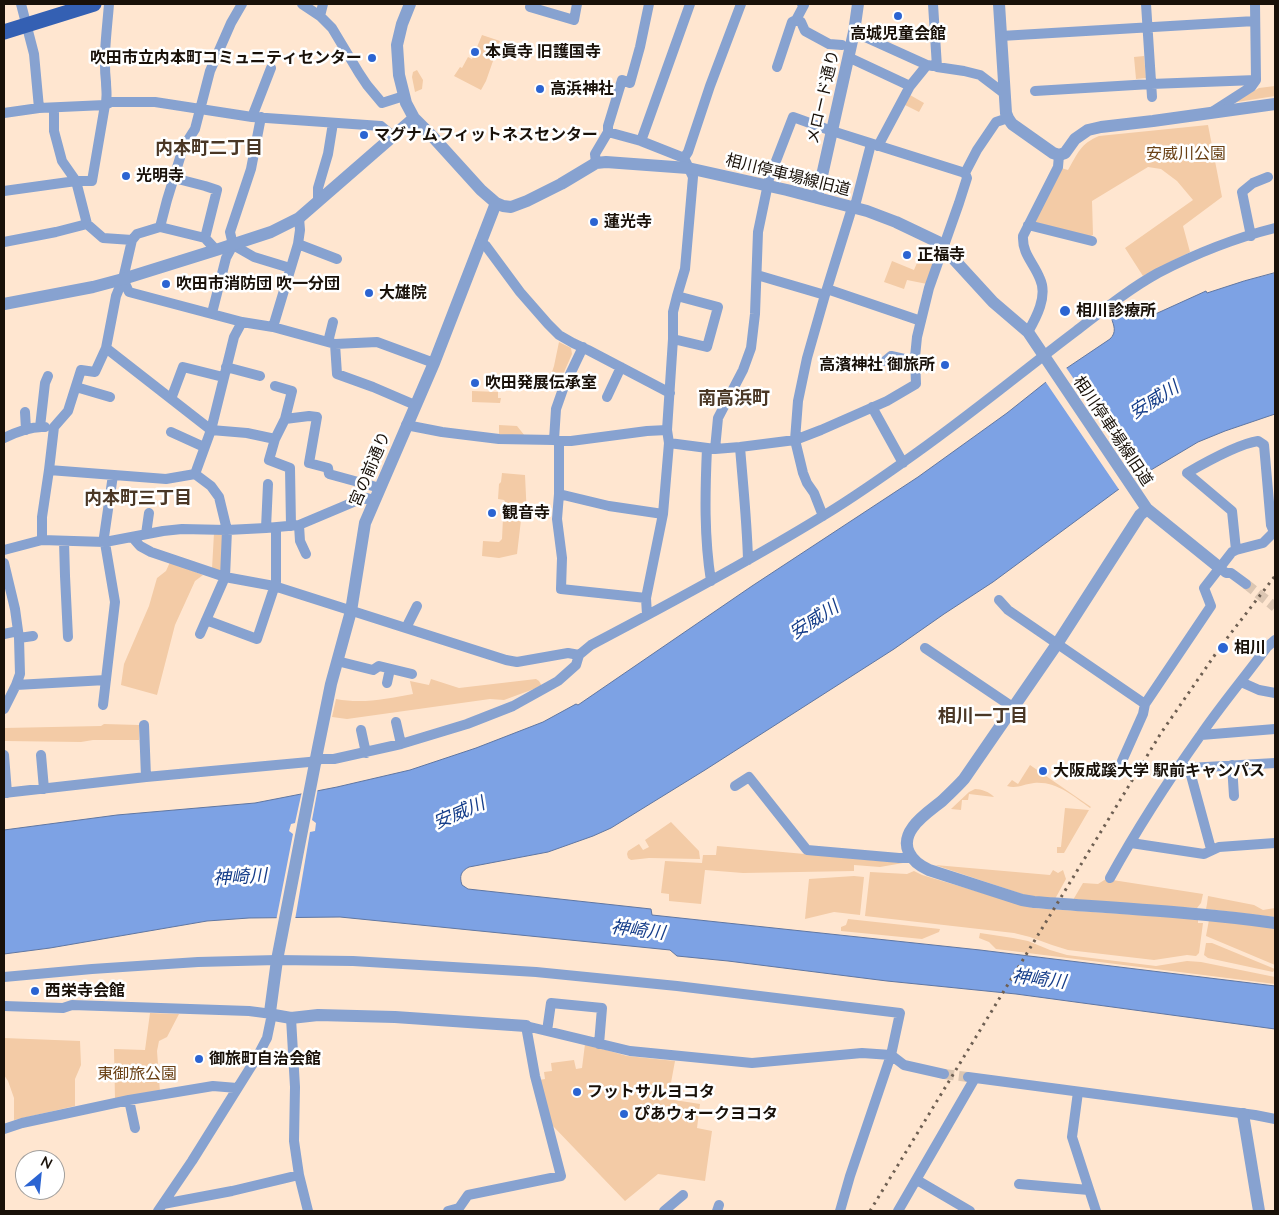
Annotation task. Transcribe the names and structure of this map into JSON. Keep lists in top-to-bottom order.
{
  "streets": {
    "street": ["メロード通り", "相川停車場線旧道", "宮の前通り"]
  },
  "crossings": [
    ["メロード通り", "相川停車場線旧道"]
  ],
  "districts": [
    "内本町二丁目",
    "南高浜町",
    "内本町三丁目",
    "相川一丁目"
  ],
  "water": ["安威川", "神崎川"],
  "parks": ["安威川公園", "東御旅公園"],
  "places": [
    "高城児童会館",
    "本眞寺 旧護国寺",
    "吹田市立内本町コミュニティセンター",
    "高浜神社",
    "マグナムフィットネスセンター",
    "光明寺",
    "蓮光寺",
    "正福寺",
    "吹田市消防団 吹一分団",
    "大雄院",
    "相川診療所",
    "高濱神社 御旅所",
    "吹田発展伝承室",
    "観音寺",
    "相川",
    "大阪成蹊大学 駅前キャンパス",
    "西栄寺会館",
    "御旅町自治会館",
    "フットサルヨコタ",
    "ぴあウォークヨコタ"
  ],
  "north": "top right"
}
